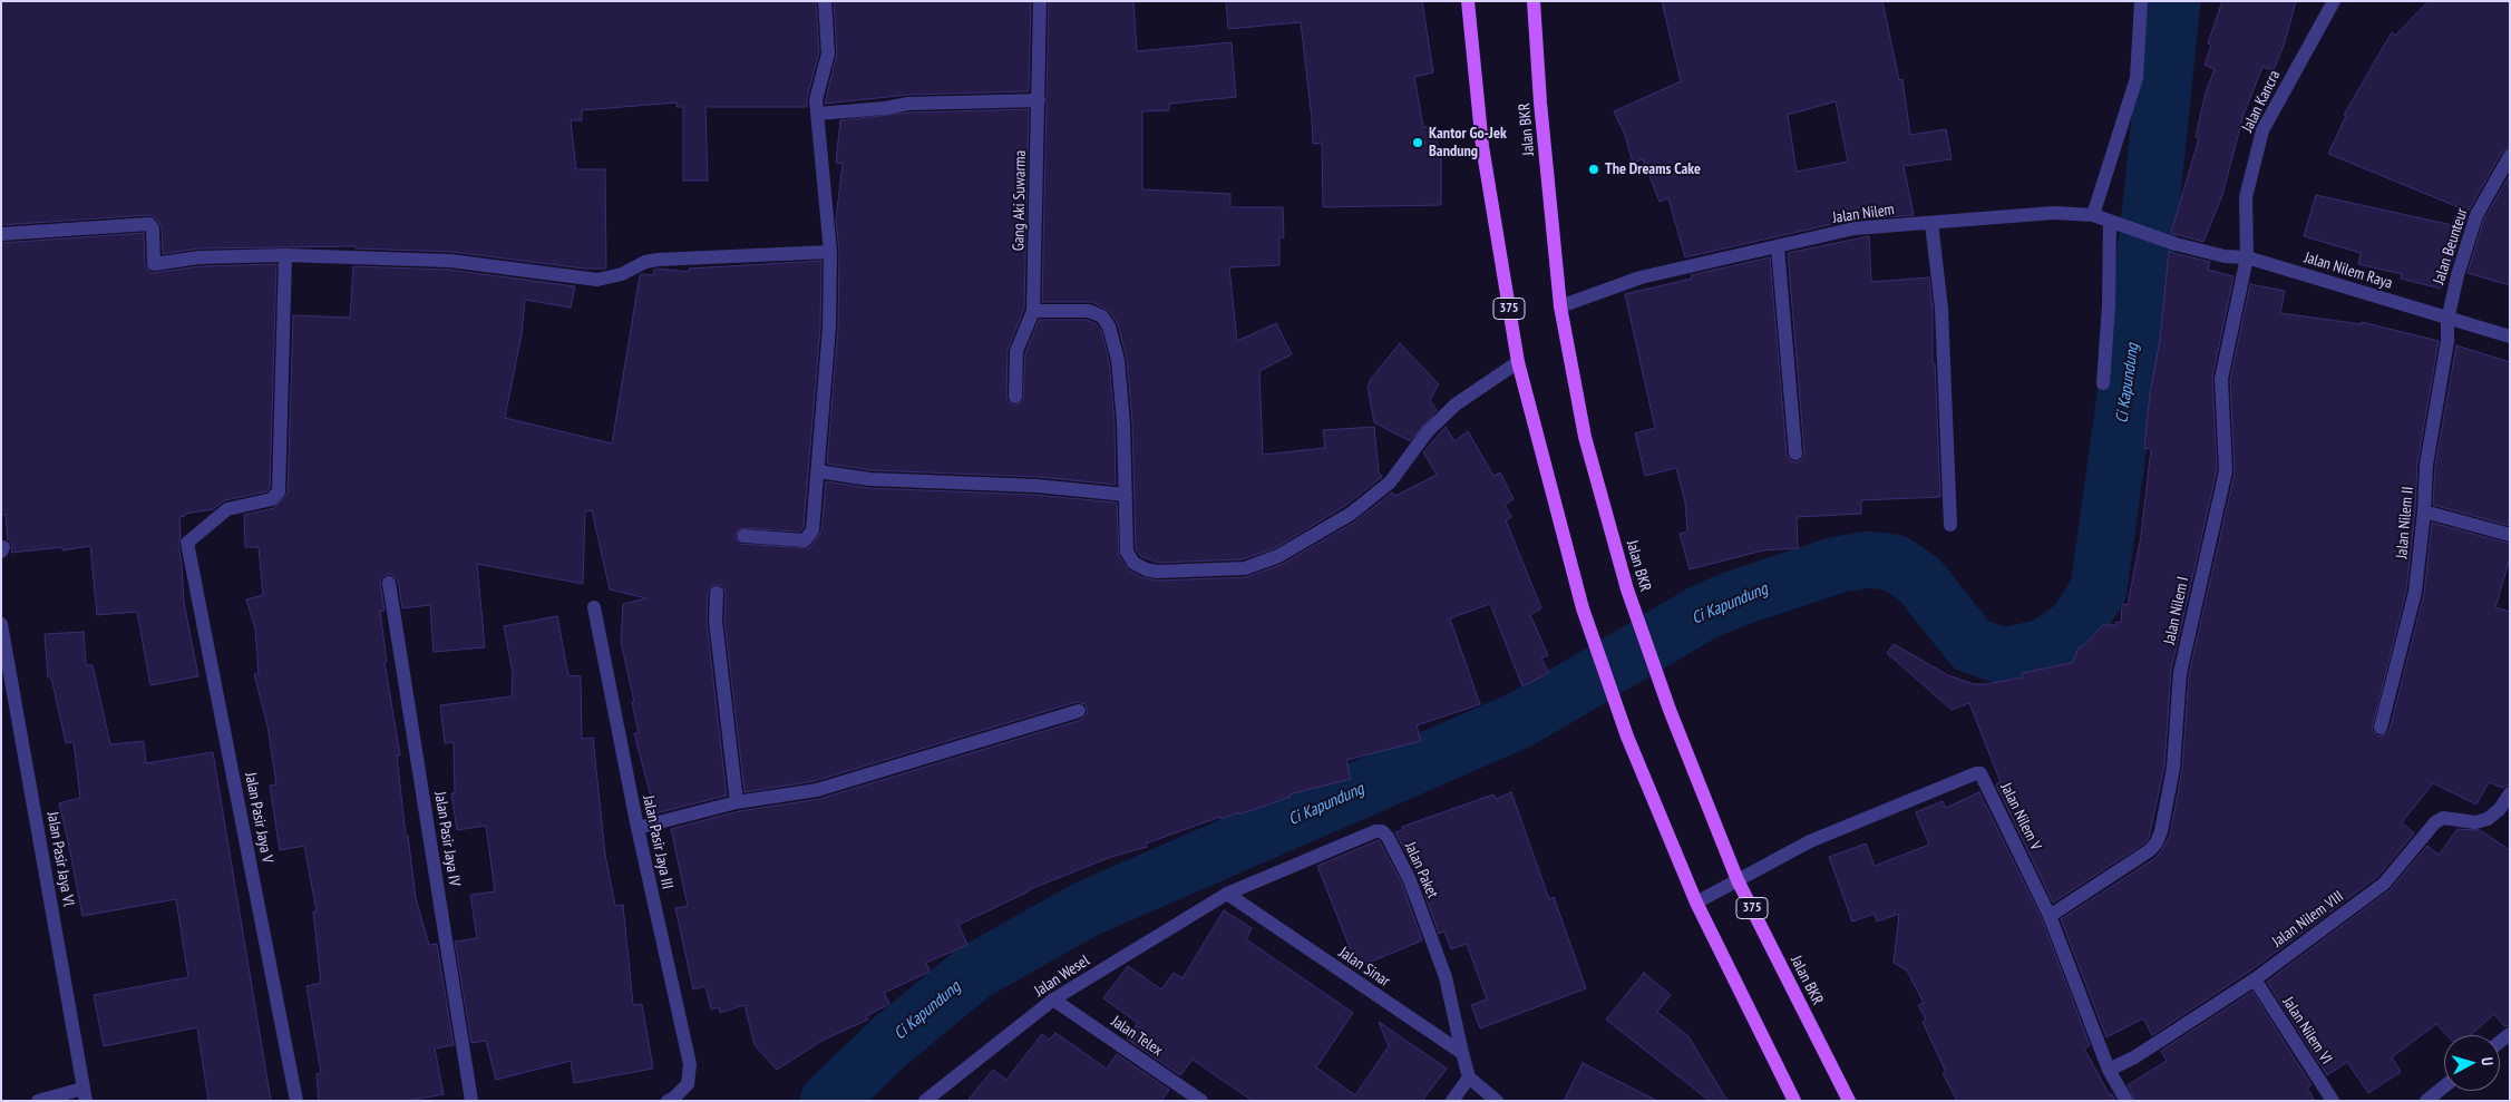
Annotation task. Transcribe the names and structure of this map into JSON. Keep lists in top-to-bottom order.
{
  "streets": {
    "main road": ["Jalan BKR", "375"],
    "street": [
      "Jalan Kancra",
      "Gang Aki Suwarma",
      "Jalan Nilem",
      "Jalan Beunteur",
      "Jalan Nilem Raya",
      "Jalan Nilem II",
      "Jalan Nilem I",
      "Jalan Nilem V",
      "Jalan Pasir Jaya V",
      "Jalan Pasir Jaya IV",
      "Jalan Pasir Jaya III",
      "Jalan Pasir Jaya Vl",
      "Jalan Paket",
      "Jalan Nilem VIII",
      "Jalan Sinar",
      "Jalan Wesel",
      "Jalan Nilem VI",
      "Jalan Telex"
    ]
  },
  "crossings": [
    ["Jalan Kancra", "Jalan Nilem Raya"],
    ["Jalan Kancra", "Jalan Nilem I"],
    ["Jalan BKR", "Jalan Nilem"],
    ["Jalan BKR", "Jalan Nilem V"],
    ["Jalan Nilem", "Jalan Nilem Raya"],
    ["Jalan Beunteur", "Jalan Nilem Raya"],
    ["Jalan Beunteur", "Jalan Nilem II"],
    ["Jalan Nilem Raya", "Jalan Nilem II"],
    ["Jalan Nilem Raya", "Jalan Nilem I"],
    ["375", "Jalan Nilem V"],
    ["Jalan Nilem I", "Jalan Nilem V"],
    ["Jalan Nilem V", "Jalan Nilem VIII"],
    ["Jalan Paket", "Jalan Sinar"],
    ["Jalan Paket", "Jalan Wesel"],
    ["Jalan Nilem VIII", "Jalan Nilem VI"],
    ["Jalan Sinar", "Jalan Wesel"],
    ["Jalan Wesel", "Jalan Telex"]
  ],
  "water": ["Ci Kapundung"],
  "places": ["Kantor Go-Jek Bandung", "The Dreams Cake"],
  "north": "right"
}
